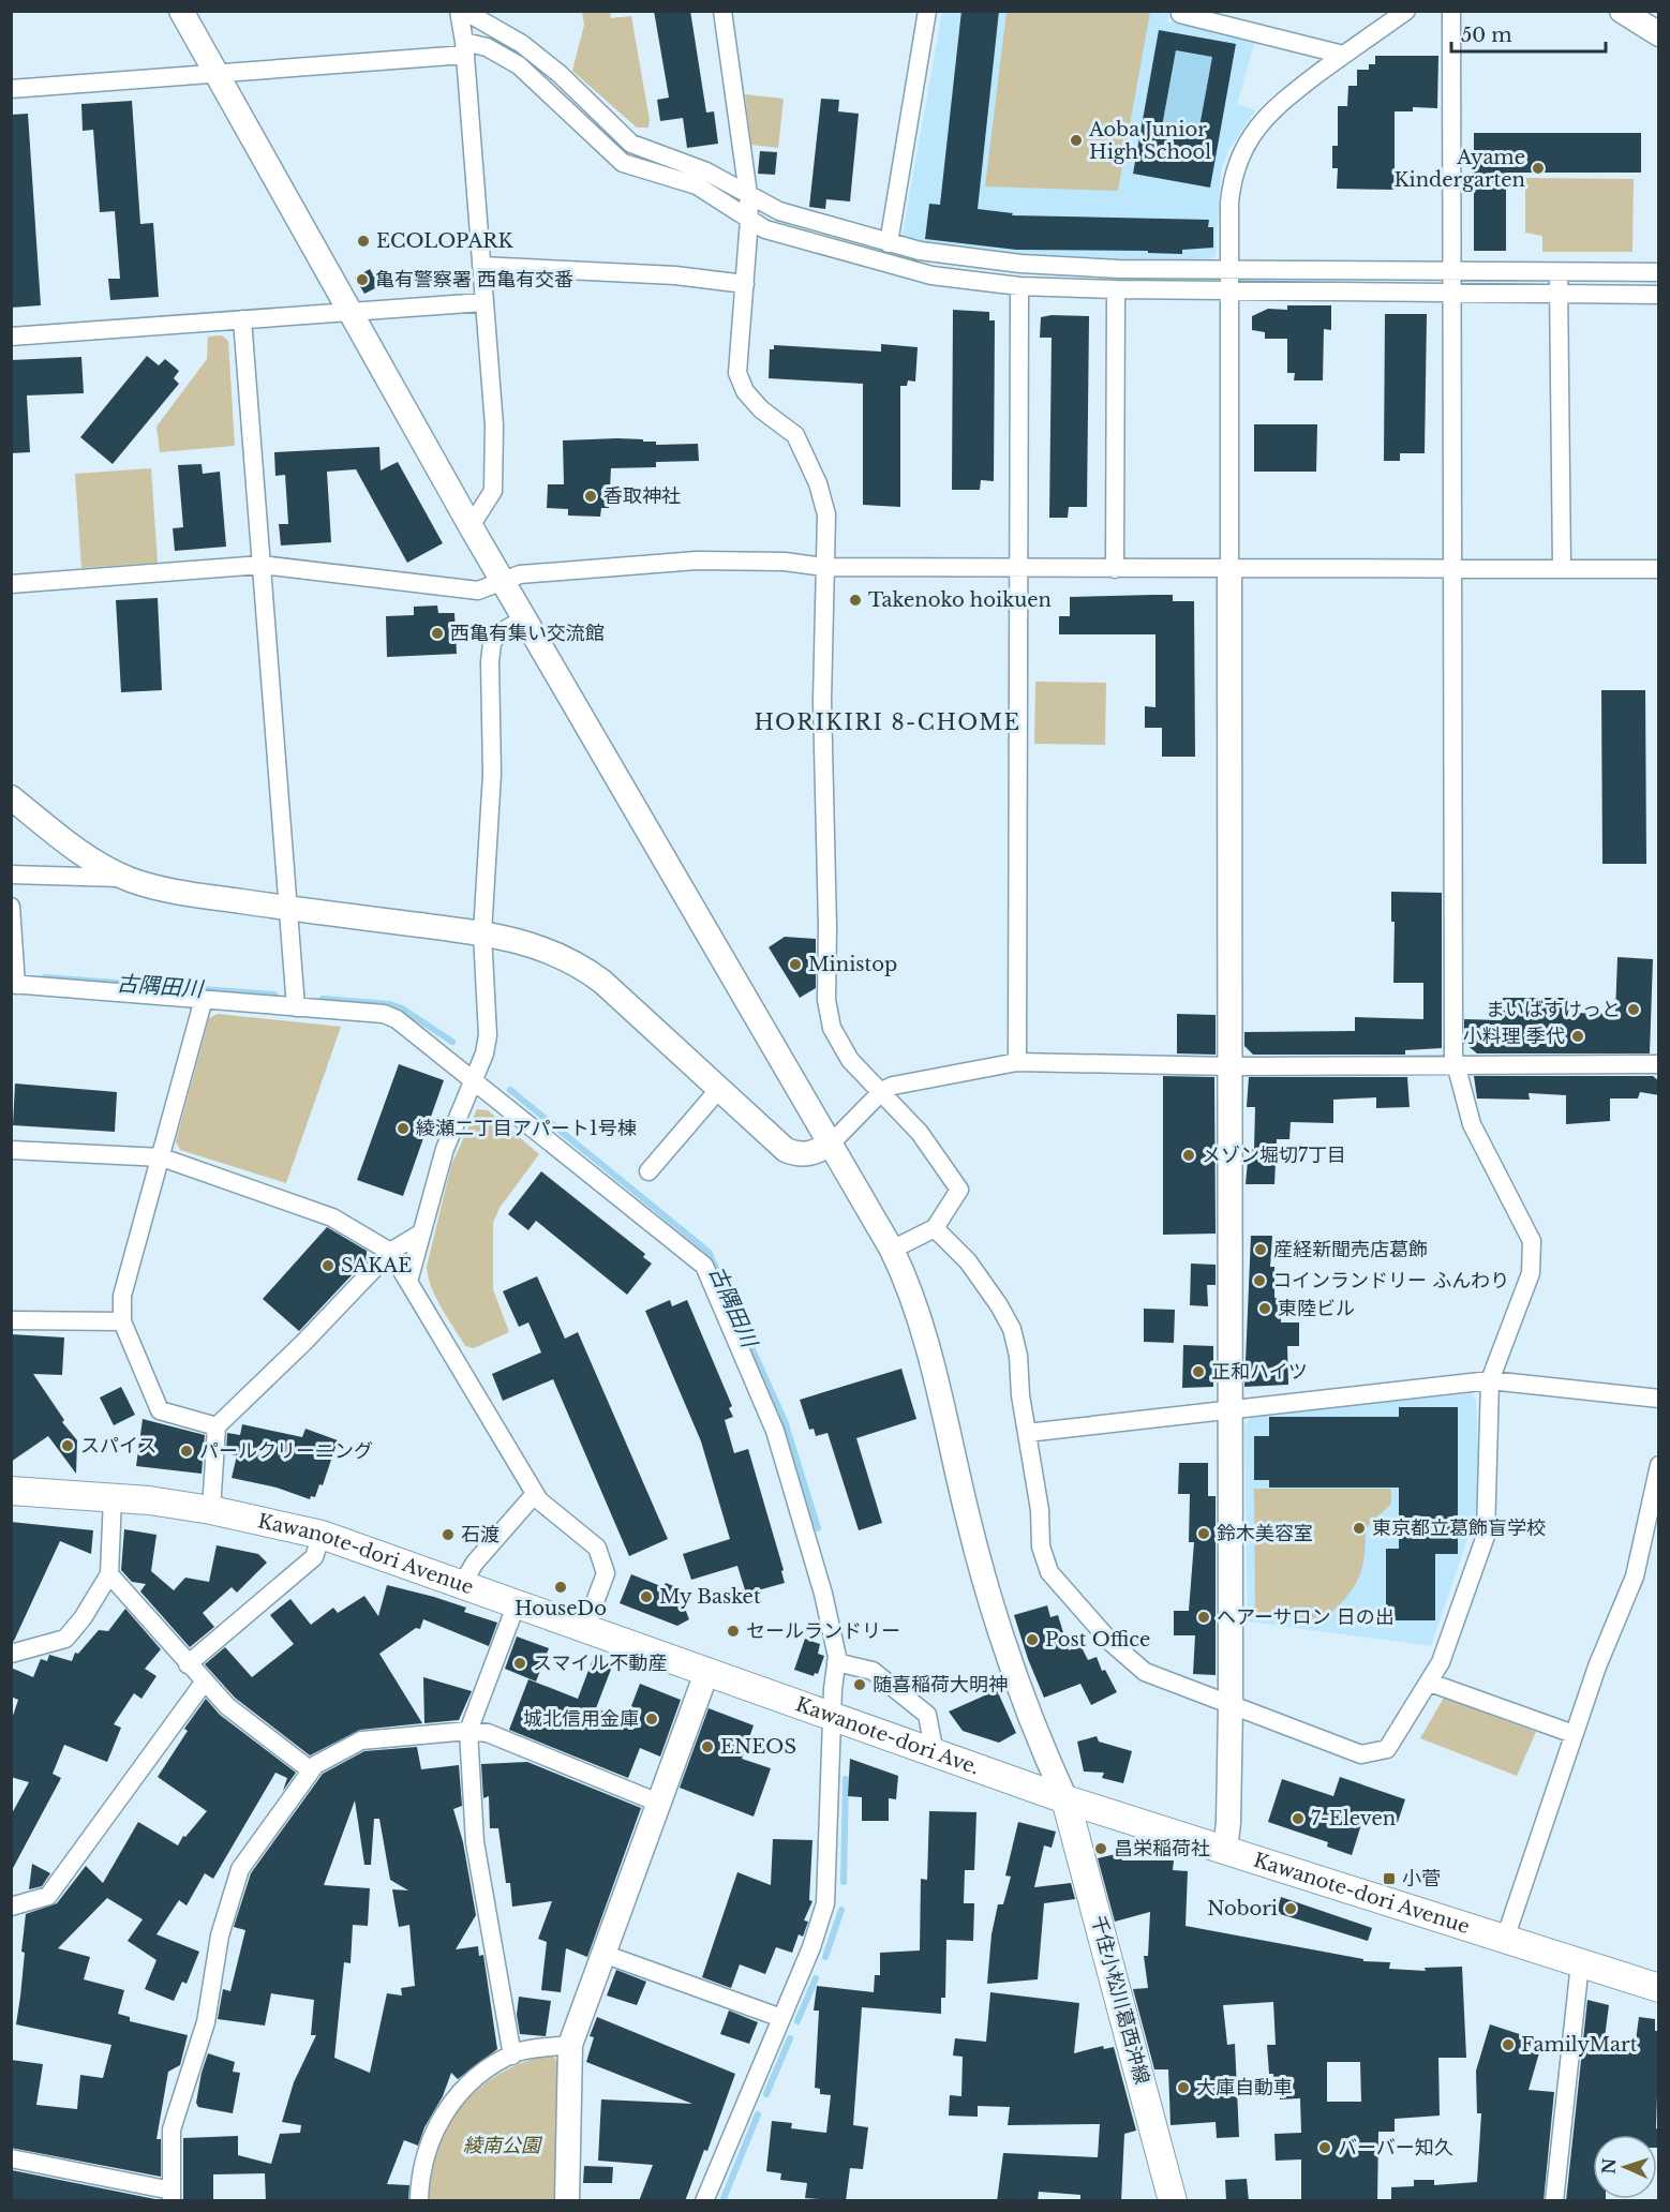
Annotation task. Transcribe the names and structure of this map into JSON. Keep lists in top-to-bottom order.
{
  "streets": {
    "main road": ["Kawanote-dori Avenue", "Kawanote-dori Ave.", "千住小松川葛西沖線"]
  },
  "crossings": [
    ["Kawanote-dori Avenue", "Kawanote-dori Ave."],
    ["Kawanote-dori Avenue", "千住小松川葛西沖線"],
    ["Kawanote-dori Ave.", "千住小松川葛西沖線"]
  ],
  "districts": ["HORIKIRI 8-CHOME"],
  "water": ["古隅田川"],
  "parks": ["綾南公園"],
  "places": {
    "other": [
      "Aoba Junior High School",
      "Ayame Kindergarten",
      "ECOLOPARK",
      "亀有警察署 西亀有交番",
      "香取神社",
      "Takenoko hoikuen",
      "西亀有集い交流館",
      "Ministop",
      "まいばすけっと",
      "小料理 季代",
      "綾瀬二丁目アパート1号棟",
      "メゾン堀切7丁目",
      "産経新聞売店葛飾",
      "SAKAE",
      "コインランドリー ふんわり",
      "東陸ビル",
      "正和ハイツ",
      "スパイス",
      "パールクリーニング",
      "東京都立葛飾盲学校",
      "鈴木美容室",
      "石渡",
      "HouseDo",
      "My Basket",
      "ヘアーサロン 日の出",
      "セールランドリー",
      "Post Office",
      "スマイル不動産",
      "随喜稲荷大明神",
      "城北信用金庫",
      "ENEOS",
      "7-Eleven",
      "昌栄稲荷社",
      "Nobori",
      "FamilyMart",
      "大庫自動車",
      "バーバー知久"
    ],
    "transit": ["小菅"]
  },
  "scale_bar": "50 m",
  "north": "left"
}
